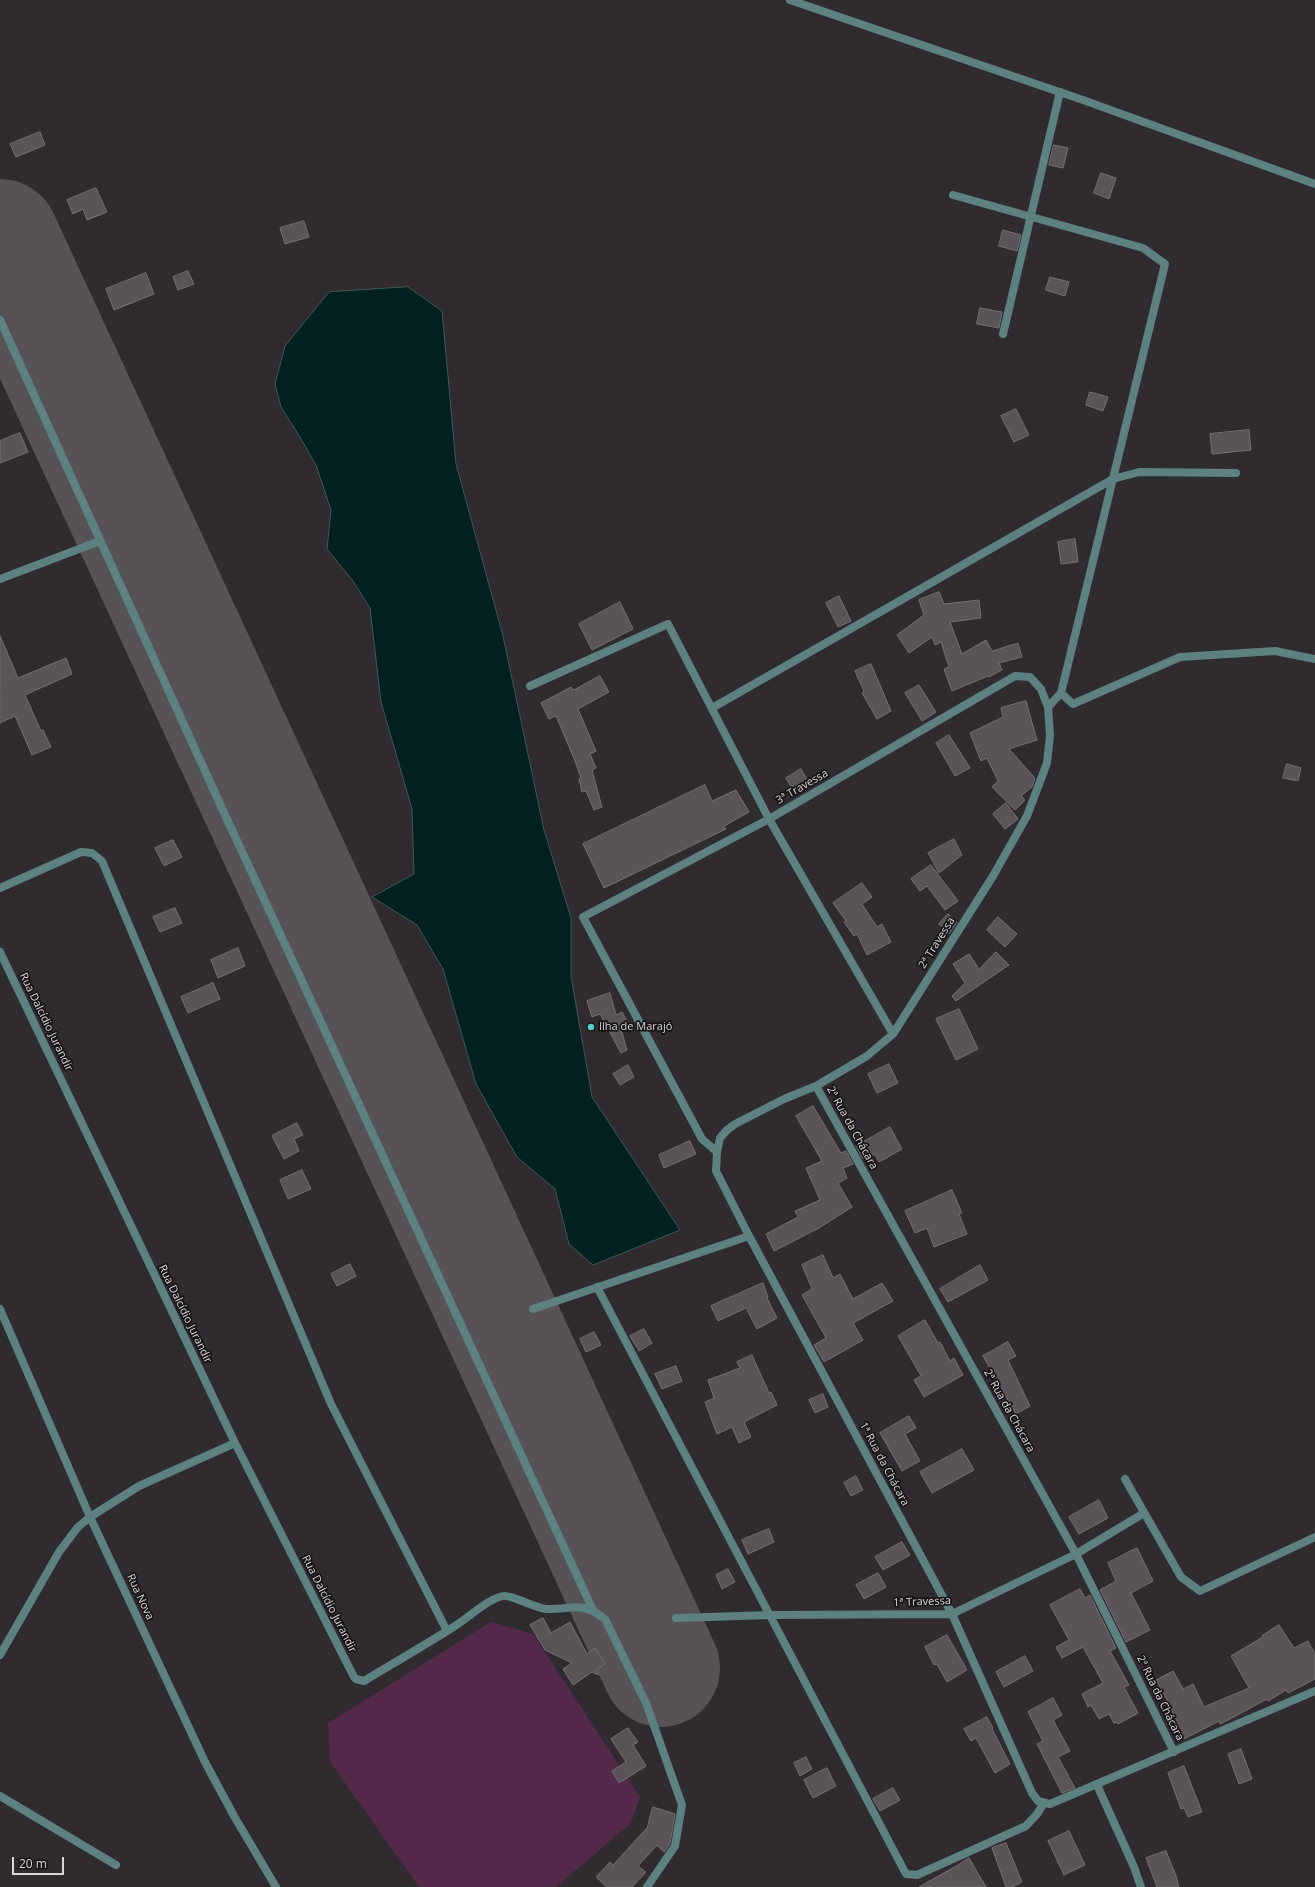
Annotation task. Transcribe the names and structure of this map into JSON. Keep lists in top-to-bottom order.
{
  "streets": {
    "street": [
      "3ª Travessa",
      "2ª Travessa",
      "Rua Dalcídio Jurandir",
      "2ª Rua da Chácara",
      "1ª Rua da Chácara",
      "Rua Nova",
      "1ª Travessa"
    ]
  },
  "crossings": [
    ["3ª Travessa", "2ª Travessa"],
    ["3ª Travessa", "1ª Rua da Chácara"],
    ["2ª Travessa", "2ª Rua da Chácara"],
    ["2ª Travessa", "1ª Rua da Chácara"],
    ["2ª Rua da Chácara", "1ª Travessa"],
    ["1ª Rua da Chácara", "1ª Travessa"]
  ],
  "places": ["Ilha de Marajó"],
  "scale_bar": "20 m"
}
